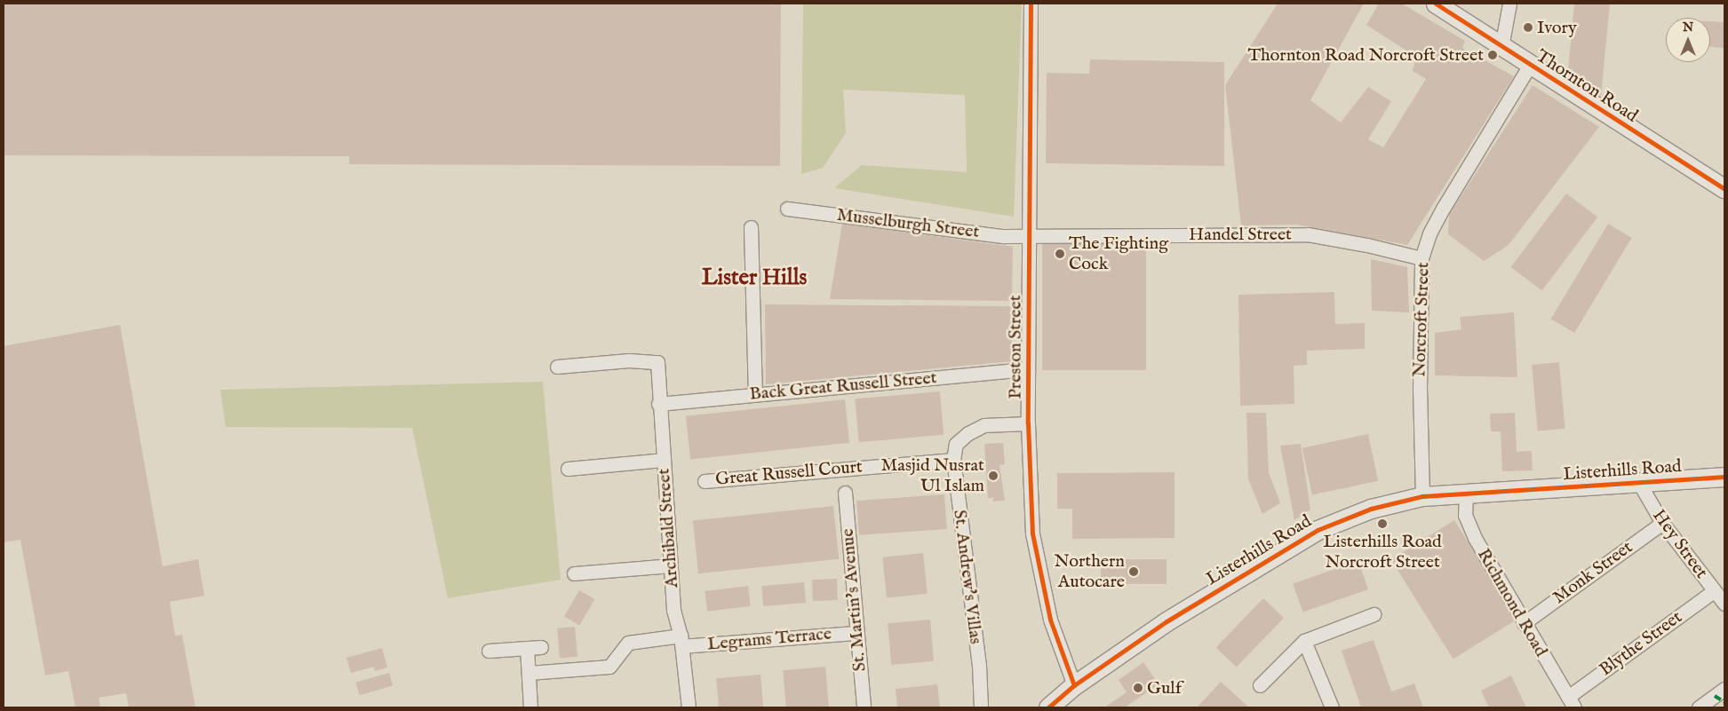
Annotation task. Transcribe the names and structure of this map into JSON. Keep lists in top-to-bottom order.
{
  "streets": {
    "street": [
      "Thornton Road",
      "Musselburgh Street",
      "Handel Street",
      "Norcroft Street",
      "Preston Street",
      "Back Great Russell Street",
      "Listerhills Road",
      "Great Russell Court",
      "Archibald Street",
      "Hey Street",
      "Monk Street",
      "St. Andrew's Villas",
      "St. Martin's Avenue",
      "Richmond Road",
      "Legrams Terrace",
      "Blythe Street"
    ]
  },
  "crossings": [
    ["Thornton Road", "Norcroft Street"],
    ["Musselburgh Street", "Handel Street"],
    ["Musselburgh Street", "Preston Street"],
    ["Handel Street", "Norcroft Street"],
    ["Handel Street", "Preston Street"],
    ["Norcroft Street", "Listerhills Road"],
    ["Preston Street", "Back Great Russell Street"],
    ["Preston Street", "Listerhills Road"],
    ["Preston Street", "St. Andrew's Villas"],
    ["Back Great Russell Street", "Archibald Street"],
    ["Listerhills Road", "Hey Street"],
    ["Listerhills Road", "Richmond Road"],
    ["Great Russell Court", "St. Andrew's Villas"],
    ["Great Russell Court", "St. Martin's Avenue"],
    ["Archibald Street", "Legrams Terrace"],
    ["Hey Street", "Monk Street"],
    ["Hey Street", "Blythe Street"],
    ["Monk Street", "Richmond Road"],
    ["St. Martin's Avenue", "Legrams Terrace"],
    ["Richmond Road", "Blythe Street"]
  ],
  "districts": ["Lister Hills"],
  "places": [
    "Ivory",
    "Thornton Road Norcroft Street",
    "The Fighting Cock",
    "Masjid Nusrat Ul Islam",
    "Listerhills Road Norcroft Street",
    "Northern Autocare",
    "Gulf"
  ],
  "north": "top"
}
